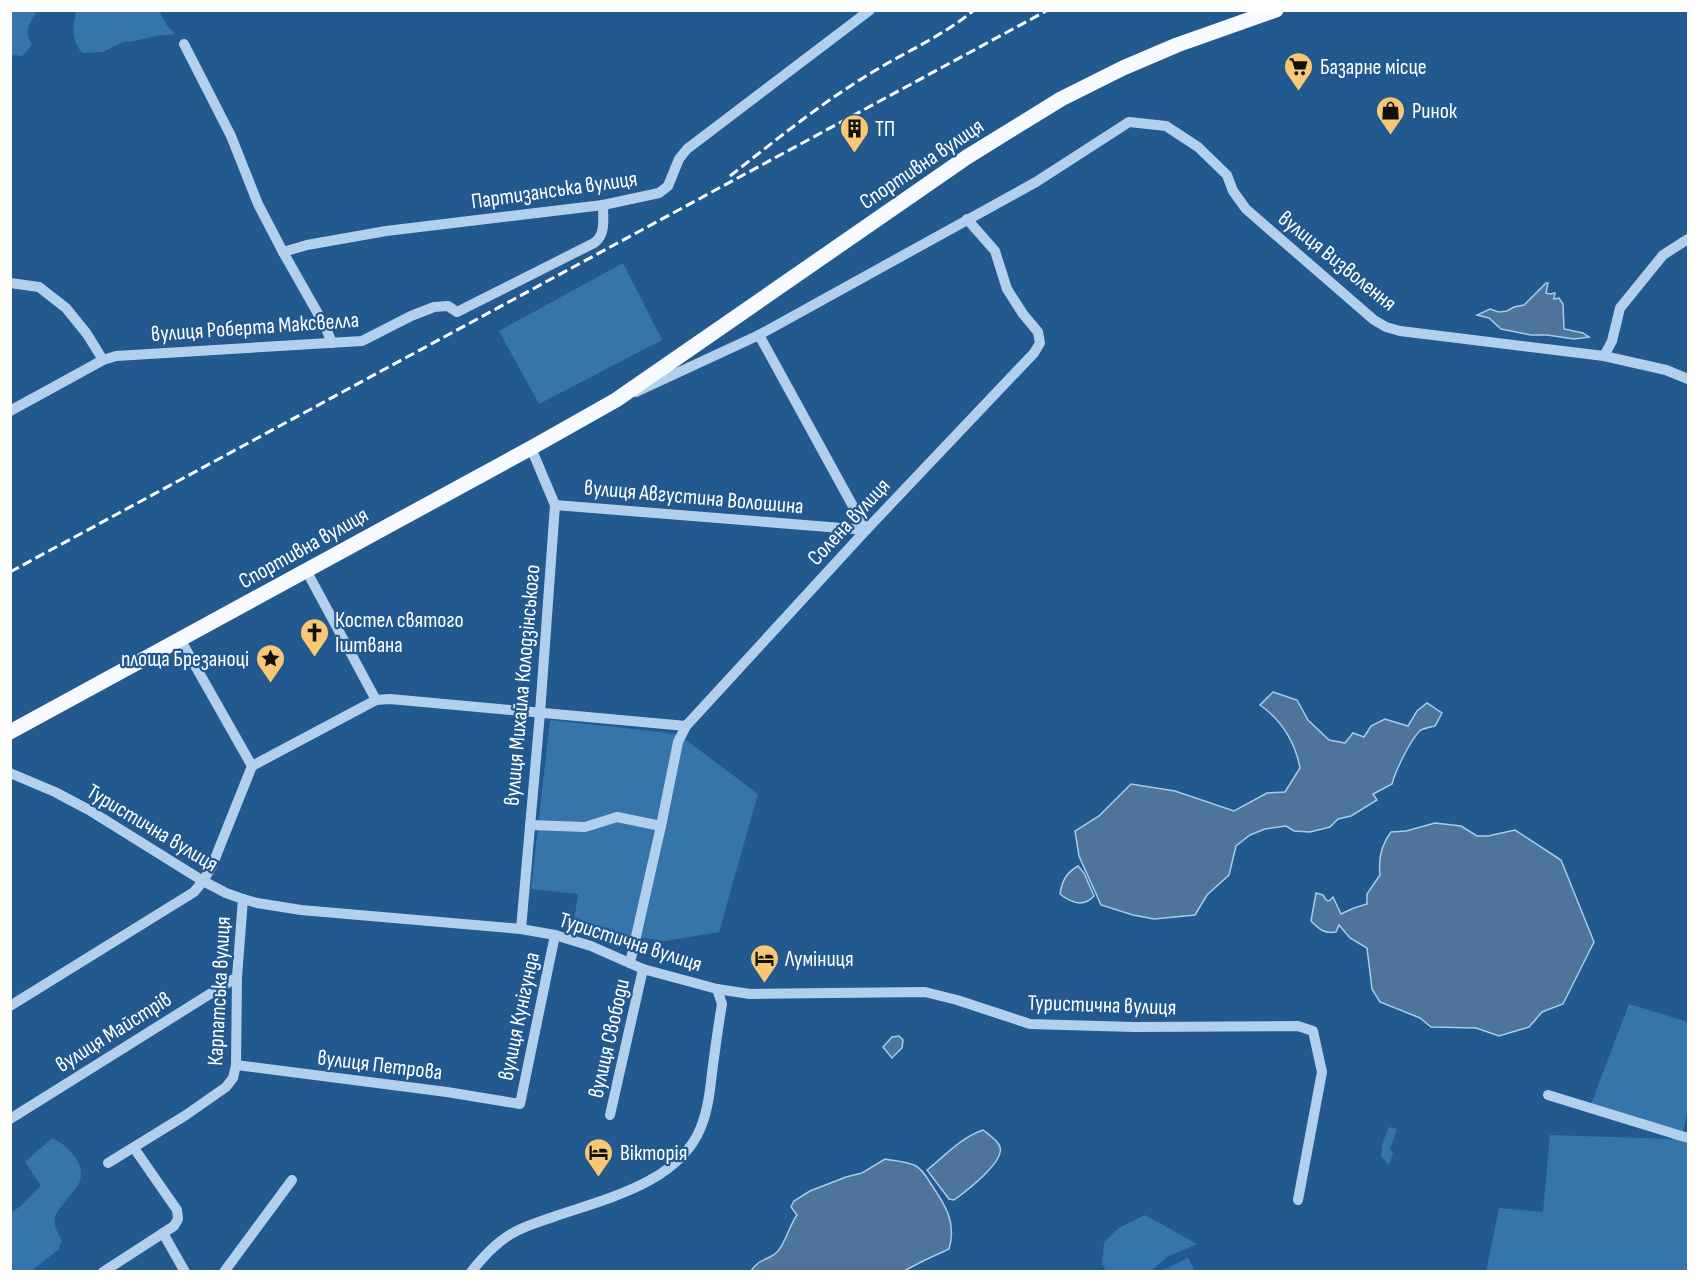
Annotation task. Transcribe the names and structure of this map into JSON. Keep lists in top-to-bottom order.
{
  "streets": {
    "main road": ["Спортивна вулиця"],
    "street": [
      "Партизанська вулиця",
      "вулиця Визволення",
      "вулиця Роберта Максвелла",
      "вулиця Августина Волошина",
      "Солена вулиця",
      "вулиця Михайла Колодзінського",
      "Туристична вулиця",
      "Карпатська вулиця",
      "вулиця Кунігунда",
      "вулиця Майстрів",
      "вулиця Свободи",
      "вулиця Петрова"
    ]
  },
  "crossings": [
    ["Спортивна вулиця", "вулиця Визволення"],
    ["Спортивна вулиця", "Солена вулиця"],
    ["Спортивна вулиця", "вулиця Михайла Колодзінського"],
    ["Партизанська вулиця", "вулиця Роберта Максвелла"],
    ["вулиця Августина Волошина", "Солена вулиця"],
    ["вулиця Августина Волошина", "вулиця Михайла Колодзінського"],
    ["вулиця Михайла Колодзінського", "Туристична вулиця"],
    ["Туристична вулиця", "Карпатська вулиця"],
    ["Туристична вулиця", "вулиця Кунігунда"],
    ["Туристична вулиця", "вулиця Свободи"],
    ["Карпатська вулиця", "вулиця Майстрів"],
    ["Карпатська вулиця", "вулиця Петрова"],
    ["вулиця Кунігунда", "вулиця Петрова"]
  ],
  "places": {
    "supermarket": ["Базарне місце"],
    "shop": ["Ринок"],
    "building": ["ТП"],
    "church": ["Костел святого Іштвана"],
    "place": ["площа Брезаноці"],
    "hotel": ["Луміниця", "Вікторія"]
  }
}
